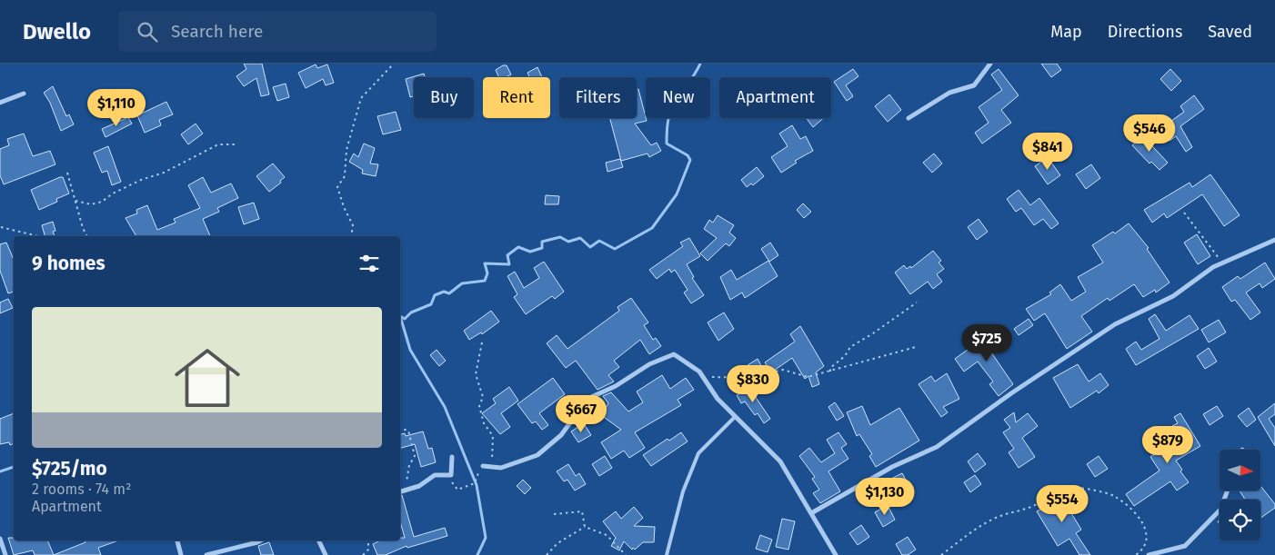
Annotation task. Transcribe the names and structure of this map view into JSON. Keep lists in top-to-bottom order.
{
  "north": "right",
  "page": {
    "header": "Dwello",
    "search": "Search here",
    "nav": ["Map", "Directions", "Saved"],
    "chip": [
      "Buy",
      "Rent",
      "Filters",
      "New",
      "Apartment"
    ],
    "price": [
      "$1,110",
      "$546",
      "$841",
      "$725",
      "$830",
      "$667",
      "$879",
      "$1,130",
      "$554"
    ],
    "heading": "9 homes",
    "list": [
      {
        "name": "$725/mo",
        "note": "2 rooms · 74 m² · Apartment"
      }
    ]
  }
}
